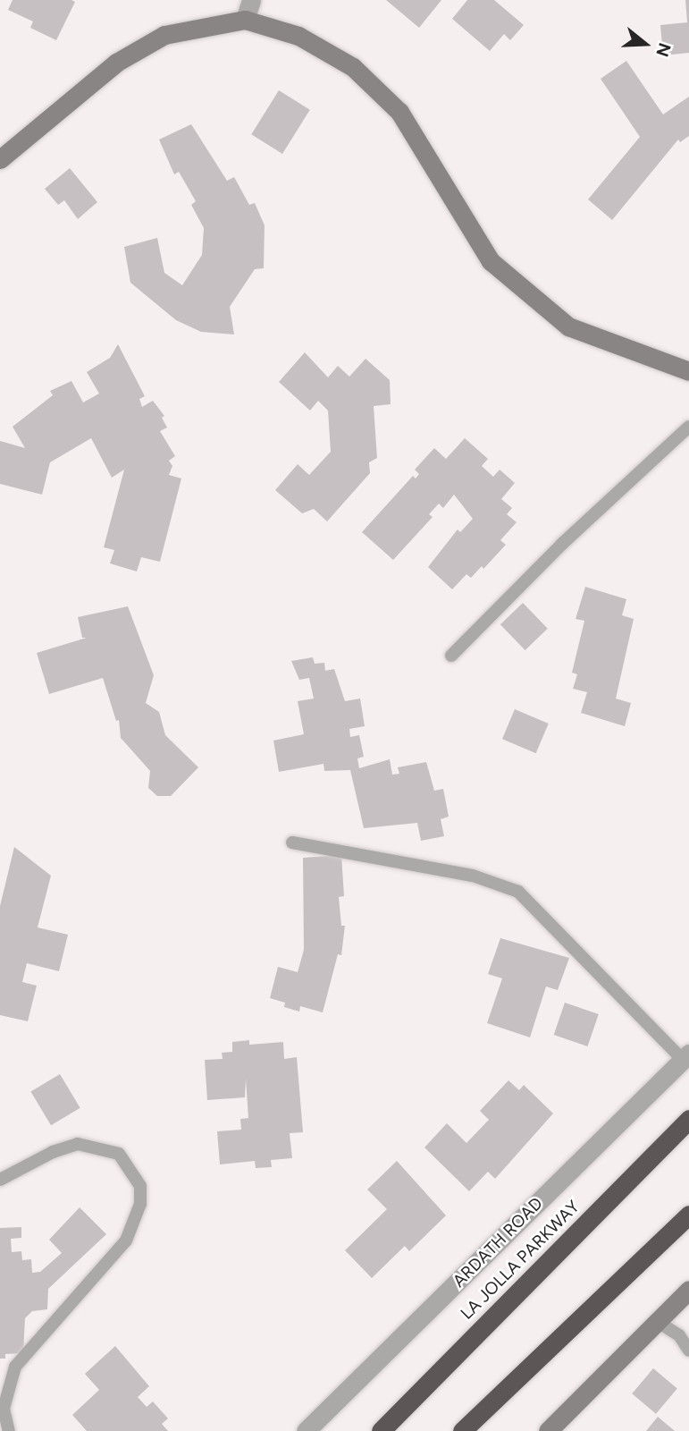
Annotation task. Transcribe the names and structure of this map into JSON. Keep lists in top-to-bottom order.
{
  "streets": {
    "highway": ["LA JOLLA PARKWAY"],
    "street": ["ARDATH ROAD"]
  },
  "north": "right"
}
